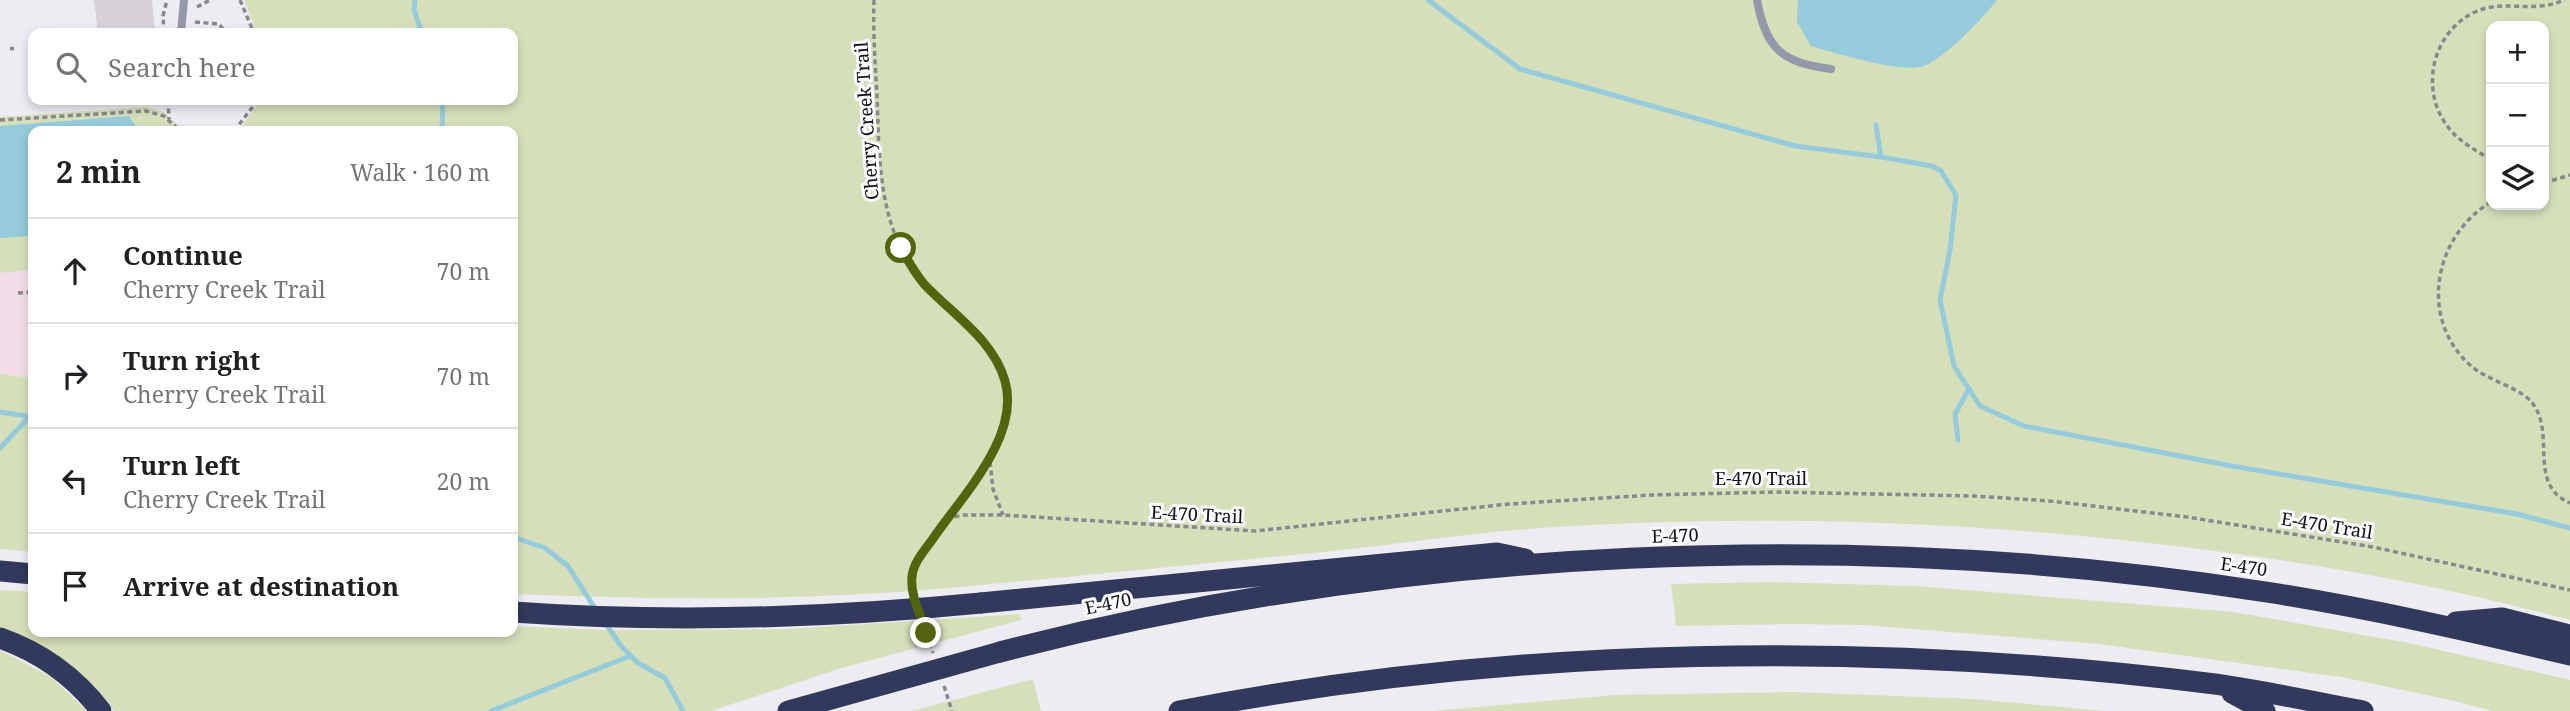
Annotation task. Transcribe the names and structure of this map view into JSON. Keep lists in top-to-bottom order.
{
  "streets": {
    "highway": ["E-470"],
    "path": ["Cherry Creek Trail", "E-470 Trail"]
  },
  "crossings": [
    ["Cherry Creek Trail", "E-470 Trail"]
  ],
  "page": {
    "map_buttons": ["+", "−"],
    "search": "Search here",
    "heading": ["2 min", "Walk · 160 m"],
    "list": [
      ["Continue", "Cherry Creek Trail", "70 m"],
      ["Turn right", "Cherry Creek Trail", "70 m"],
      ["Turn left", "Cherry Creek Trail", "20 m"],
      "Arrive at destination"
    ]
  }
}
